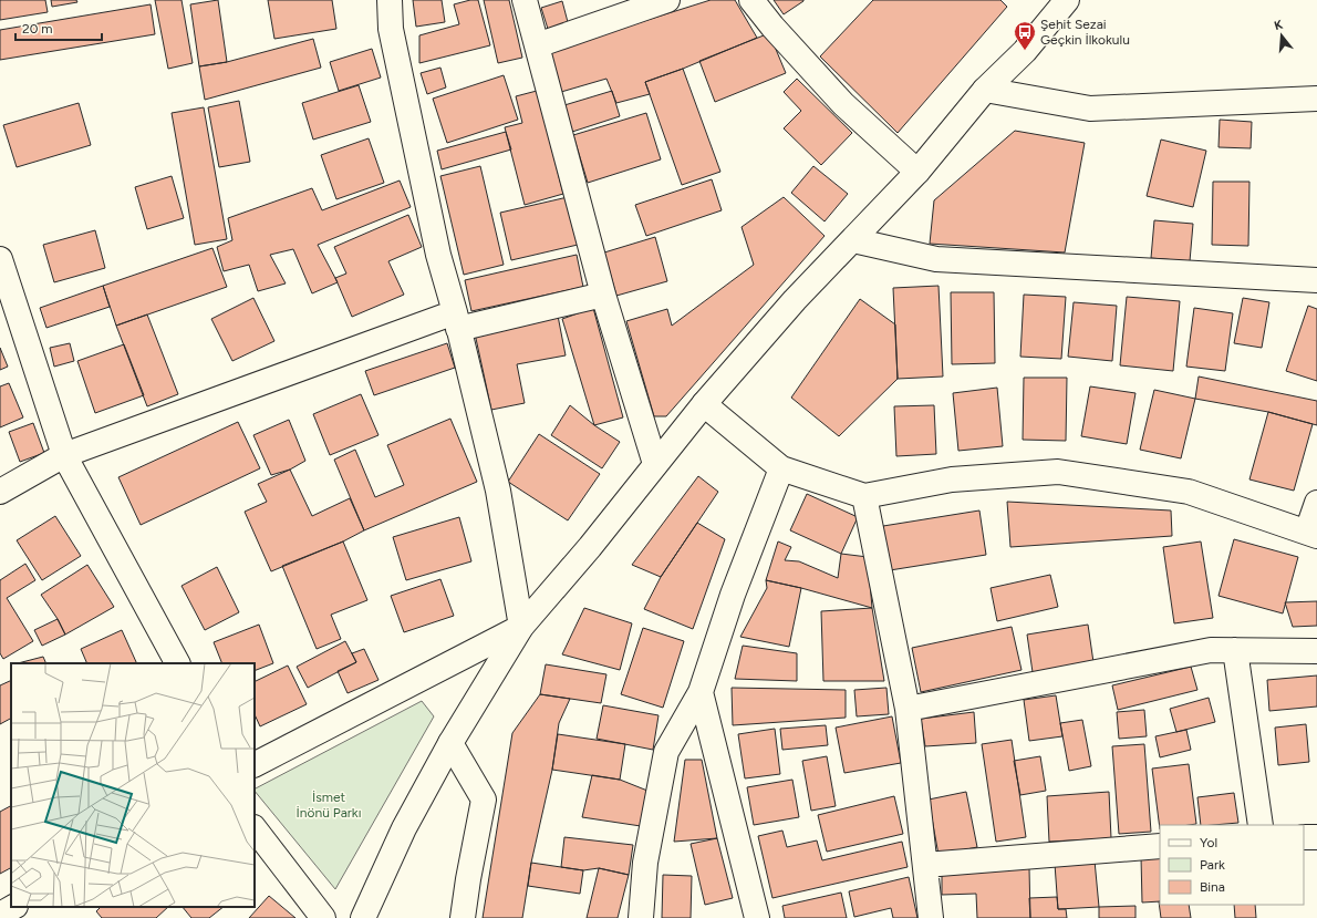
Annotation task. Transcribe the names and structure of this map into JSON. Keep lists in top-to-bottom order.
{
  "parks": ["İsmet İnönü Parkı"],
  "places": {
    "bus stop": ["Şehit Sezai Geçkin İlkokulu"]
  },
  "legend": ["Yol", "Park", "Bina"],
  "scale_bar": "20 m",
  "north": "top"
}
